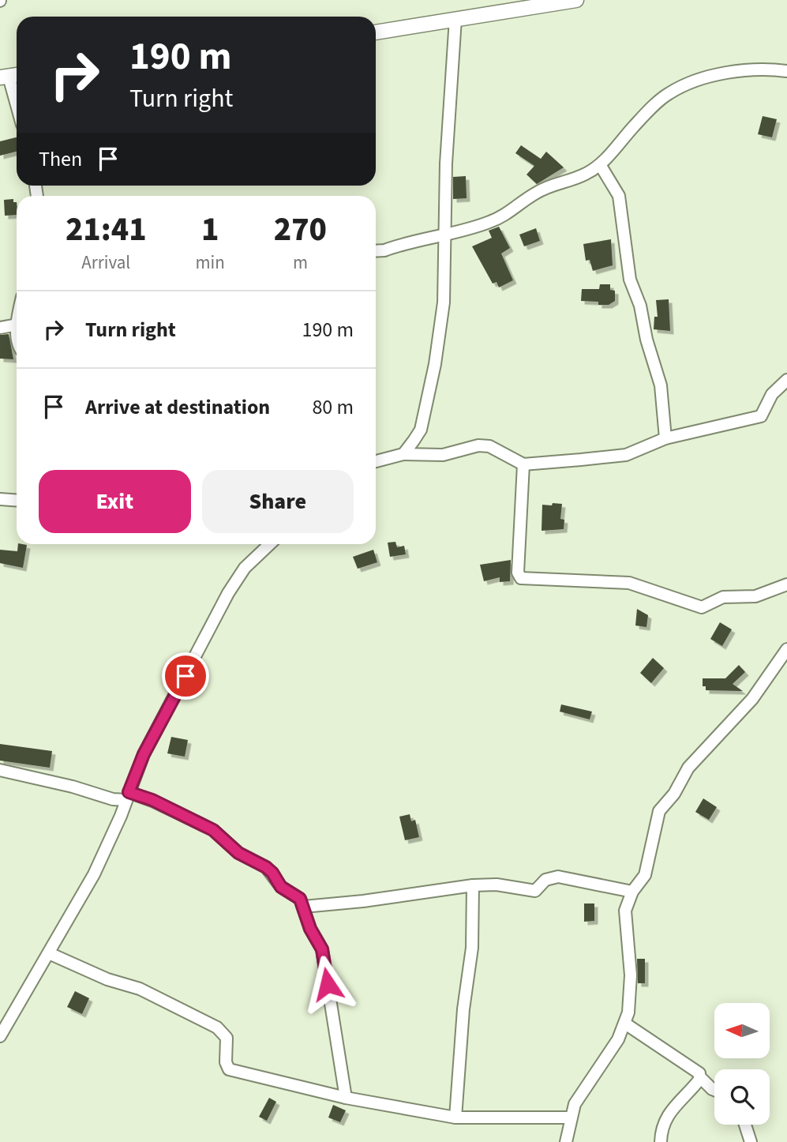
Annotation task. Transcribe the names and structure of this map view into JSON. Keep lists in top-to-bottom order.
{
  "north": "left",
  "page": {
    "turn": ["190 m", "Turn right"],
    "then": "Then",
    "eta": [
      "21:41",
      "Arrival",
      "1",
      "min",
      "270",
      "m"
    ],
    "list": [
      {
        "name": "Turn right",
        "value": "190 m"
      },
      {
        "name": "Arrive at destination",
        "value": "80 m"
      }
    ],
    "buttons": ["Exit", "Share"]
  }
}
